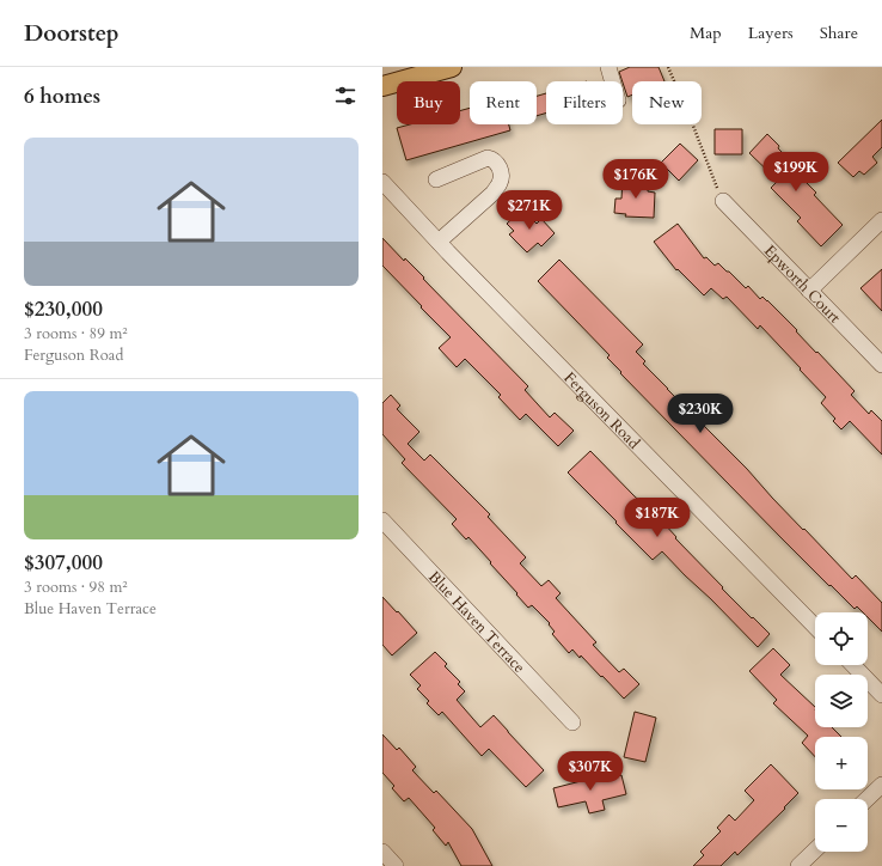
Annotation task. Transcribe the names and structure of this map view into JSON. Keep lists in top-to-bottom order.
{
  "streets": {
    "street": ["Epworth Court", "Ferguson Road", "Blue Haven Terrace"]
  },
  "page": {
    "header": "Doorstep",
    "nav": ["Map", "Layers", "Share"],
    "heading": "6 homes",
    "chip": [
      "Buy",
      "Rent",
      "Filters",
      "New"
    ],
    "list": [
      {
        "name": "$230,000",
        "note": "3 rooms · 89 m² · Ferguson Road"
      },
      {
        "name": "$307,000",
        "note": "3 rooms · 98 m² · Blue Haven Terrace"
      }
    ],
    "price": [
      "$199K",
      "$176K",
      "$271K",
      "$230K",
      "$187K",
      "$307K"
    ],
    "map_buttons": ["+", "−"]
  }
}
